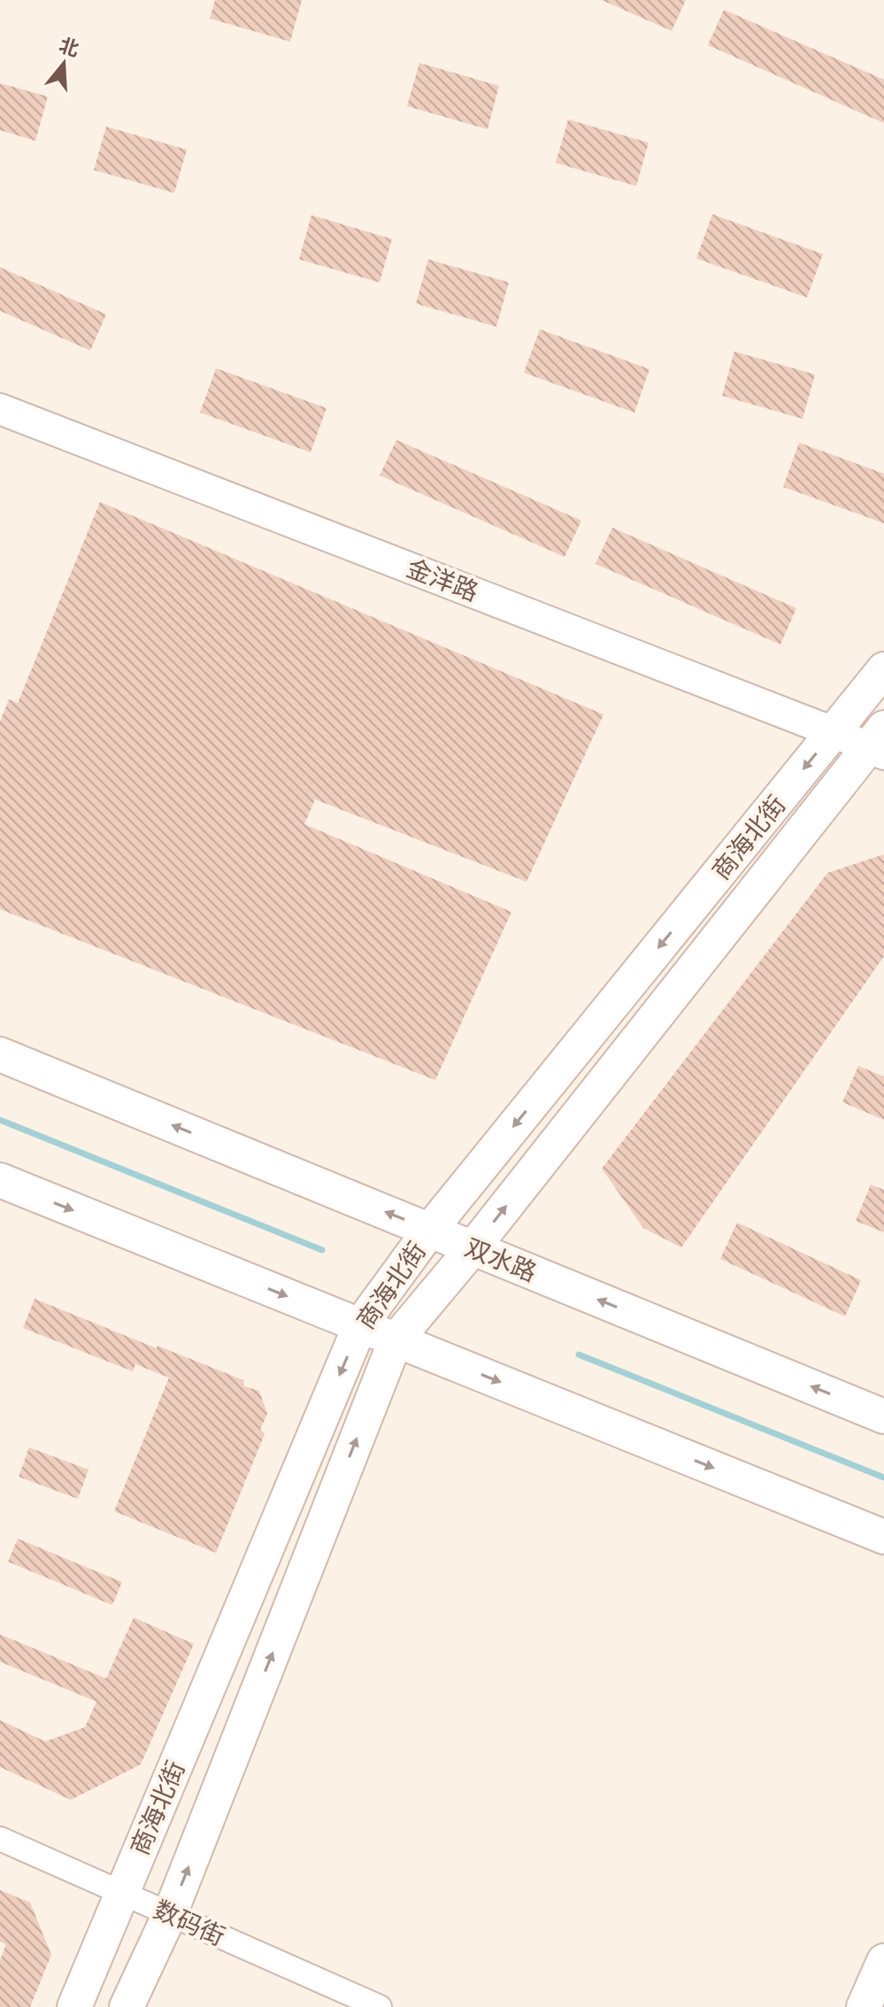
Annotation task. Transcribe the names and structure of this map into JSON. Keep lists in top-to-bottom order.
{
  "streets": {
    "main road": ["商海北街", "双水路"],
    "street": ["金洋路", "数码街"]
  },
  "crossings": [
    ["金洋路", "商海北街"],
    ["商海北街", "双水路"],
    ["商海北街", "数码街"]
  ],
  "north": "top"
}
